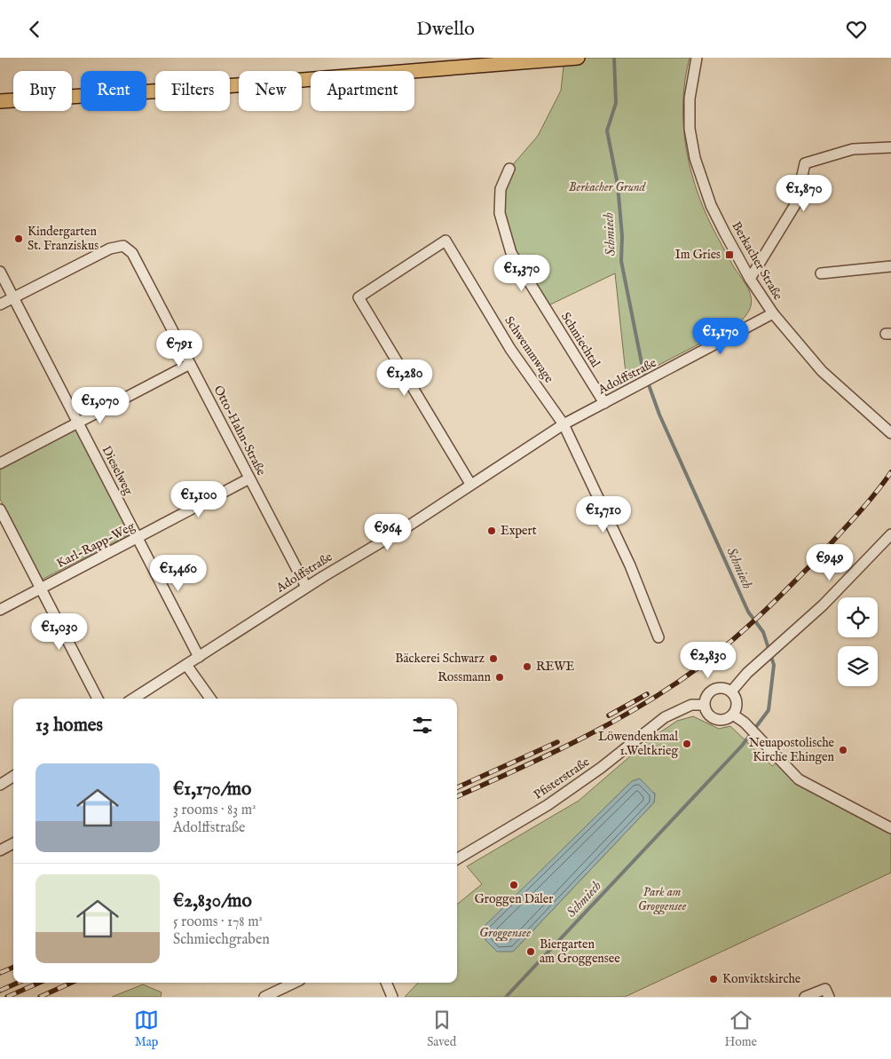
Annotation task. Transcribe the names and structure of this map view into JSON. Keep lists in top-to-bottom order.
{
  "streets": {
    "street": [
      "Berkacher Straße",
      "Schmiechtal",
      "Schwemmwage",
      "Adolffstraße",
      "Otto-Hahn-Straße",
      "Dieselweg",
      "Karl-Rapp-Weg",
      "Pfisterstraße"
    ]
  },
  "crossings": [
    ["Berkacher Straße", "Adolffstraße"],
    ["Schmiechtal", "Adolffstraße"],
    ["Schwemmwage", "Adolffstraße"],
    ["Adolffstraße", "Otto-Hahn-Straße"],
    ["Adolffstraße", "Dieselweg"],
    ["Otto-Hahn-Straße", "Dieselweg"],
    ["Otto-Hahn-Straße", "Karl-Rapp-Weg"],
    ["Dieselweg", "Karl-Rapp-Weg"]
  ],
  "water": ["Schmiech", "Groggensee"],
  "parks": ["Berkacher Grund", "Park am Groggensee"],
  "places": {
    "other": [
      "Kindergarten St. Franziskus",
      "Expert",
      "Bäckerei Schwarz",
      "REWE",
      "Rossmann",
      "Löwendenkmal 1.Weltkrieg",
      "Neuapostolische Kirche Ehingen",
      "Groggen Däler",
      "Biergarten am Groggensee",
      "Konviktskirche"
    ],
    "transit": ["Im Gries"]
  },
  "page": {
    "header": "Dwello",
    "chip": [
      "Buy",
      "Rent",
      "Filters",
      "New",
      "Apartment"
    ],
    "price": [
      "€1,870",
      "€1,370",
      "€1,170",
      "€791",
      "€1,280",
      "€1,070",
      "€1,100",
      "€1,710",
      "€964",
      "€949",
      "€1,460",
      "€1,030",
      "€2,830"
    ],
    "heading": "13 homes",
    "list": [
      {
        "name": "€1,170/mo",
        "note": "3 rooms · 83 m² · Adolffstraße"
      },
      {
        "name": "€2,830/mo",
        "note": "5 rooms · 178 m² · Schmiechgraben"
      }
    ],
    "tabs": ["Map", "Saved", "Home"]
  }
}
